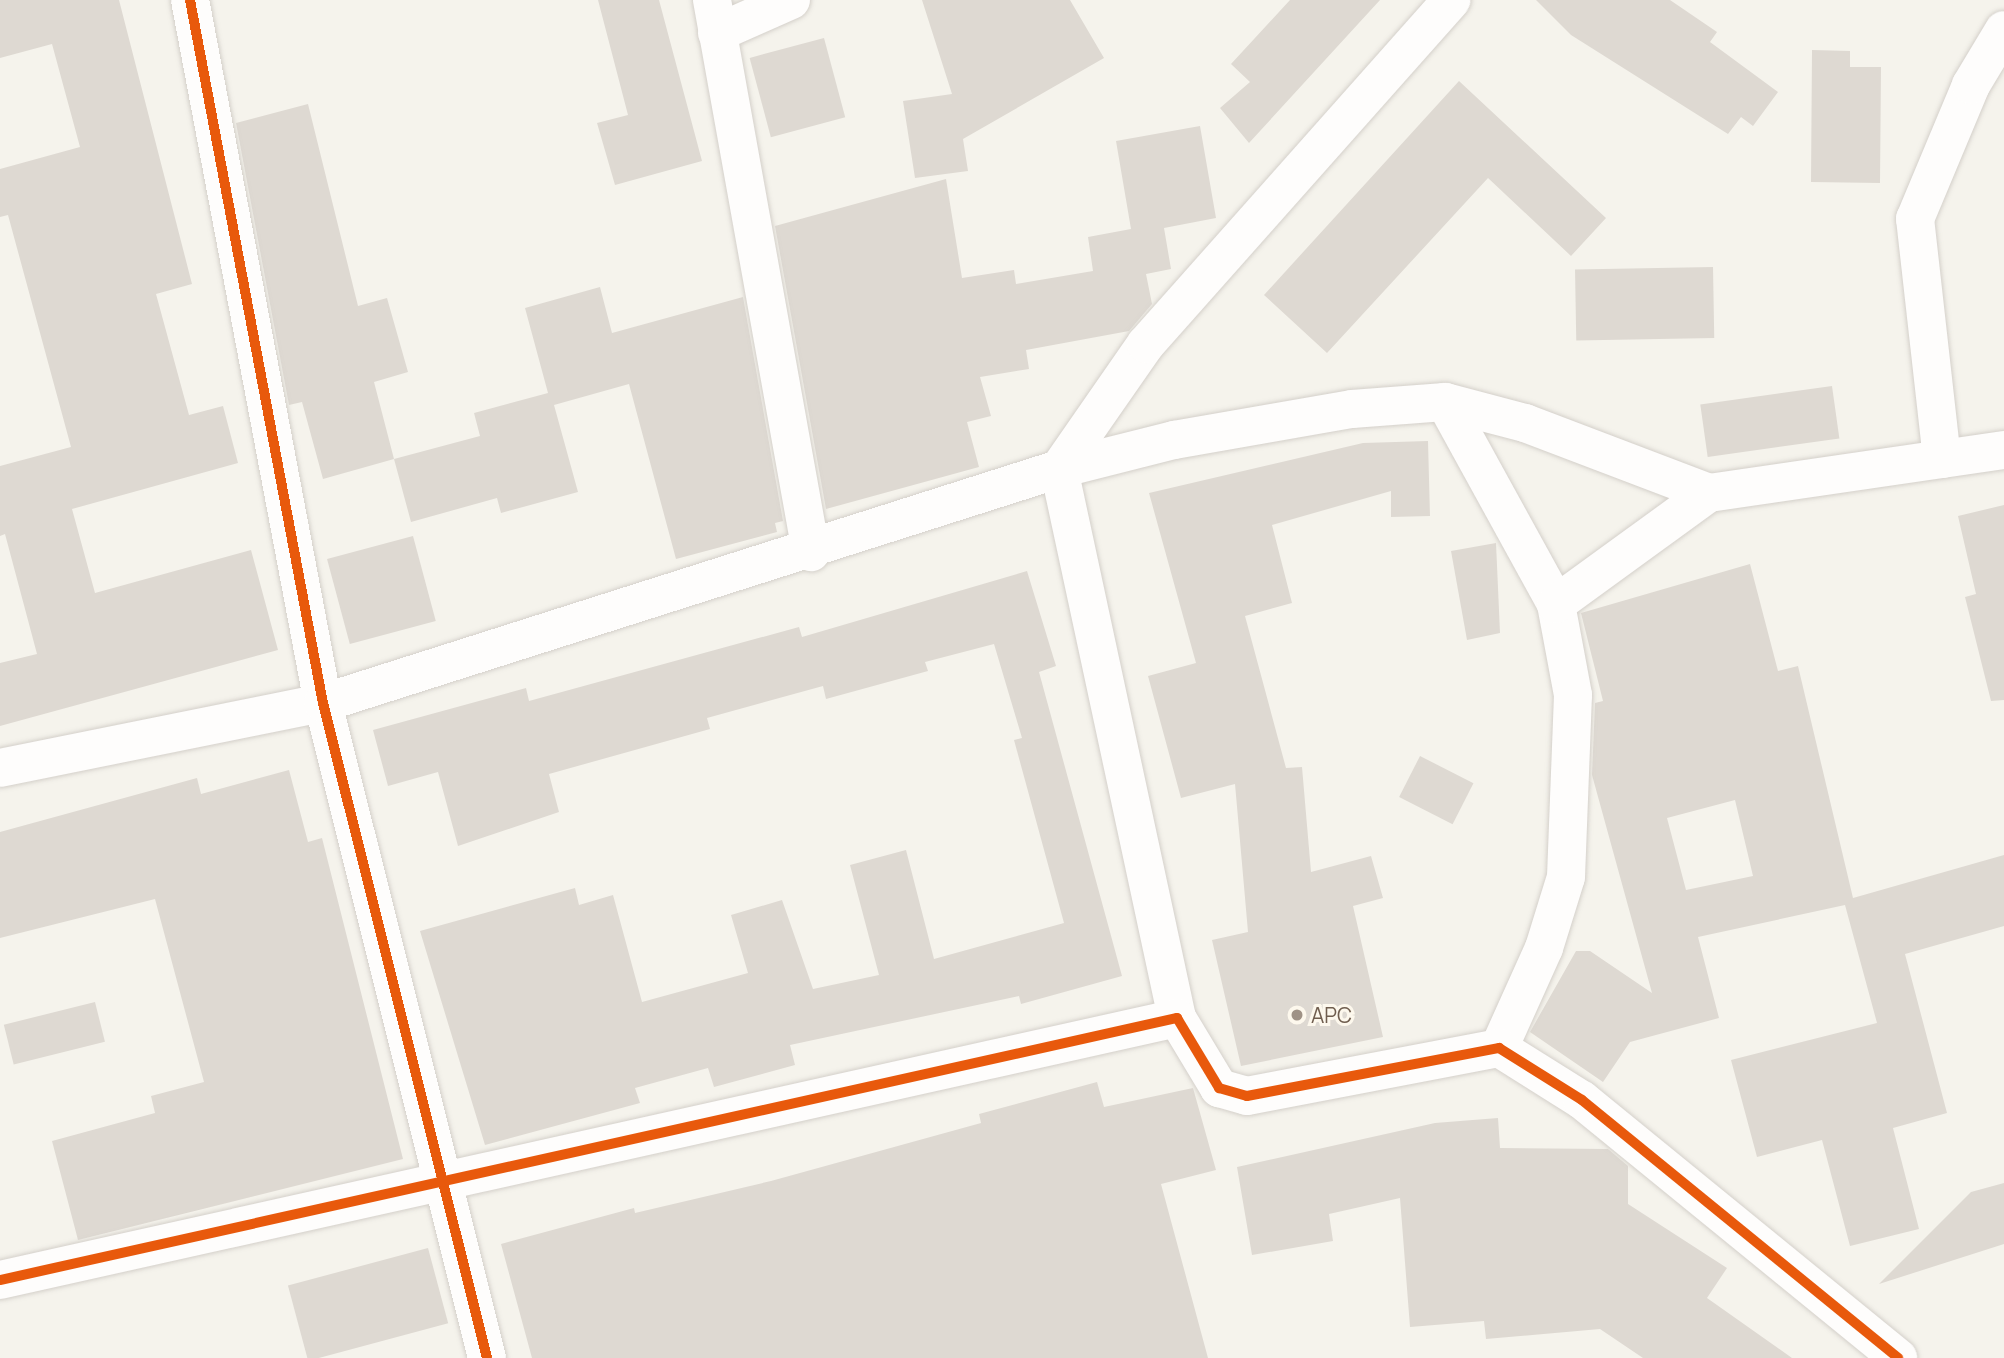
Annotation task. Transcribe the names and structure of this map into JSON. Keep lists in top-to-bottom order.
{
  "places": ["APC"]
}
